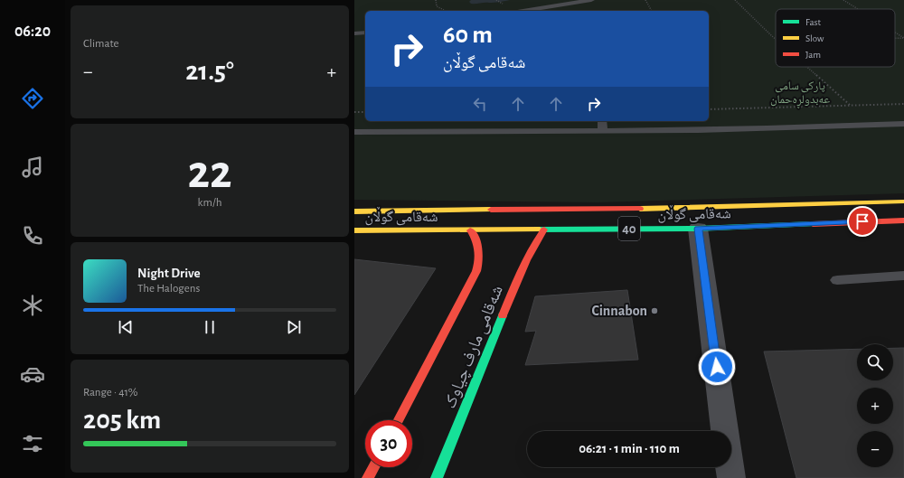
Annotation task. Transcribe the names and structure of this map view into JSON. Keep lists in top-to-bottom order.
{
  "streets": {
    "main road": ["شەقامی گوڵان", "40", "شەقامی مارف چیاوک"]
  },
  "crossings": [
    ["شەقامی گوڵان", "شەقامی مارف چیاوک"]
  ],
  "parks": ["پارکی سامی عەبدولڕەحمان"],
  "places": ["Cinnabon"],
  "legend": ["Fast", "Slow", "Jam"],
  "page": {
    "tabs": "06:20",
    "tile": [
      "Climate",
      ["22", "km/h"],
      ["Range · 41%", "205 km"]
    ],
    "turn": ["60 m", "شەقامی گوڵان"],
    "heat": ["−", "21.5°", "+"],
    "song": ["Night Drive", "The Halogens"],
    "map_buttons": ["+", "−"],
    "limit": "30",
    "trip": "06:21 · 1 min · 110 m"
  }
}
